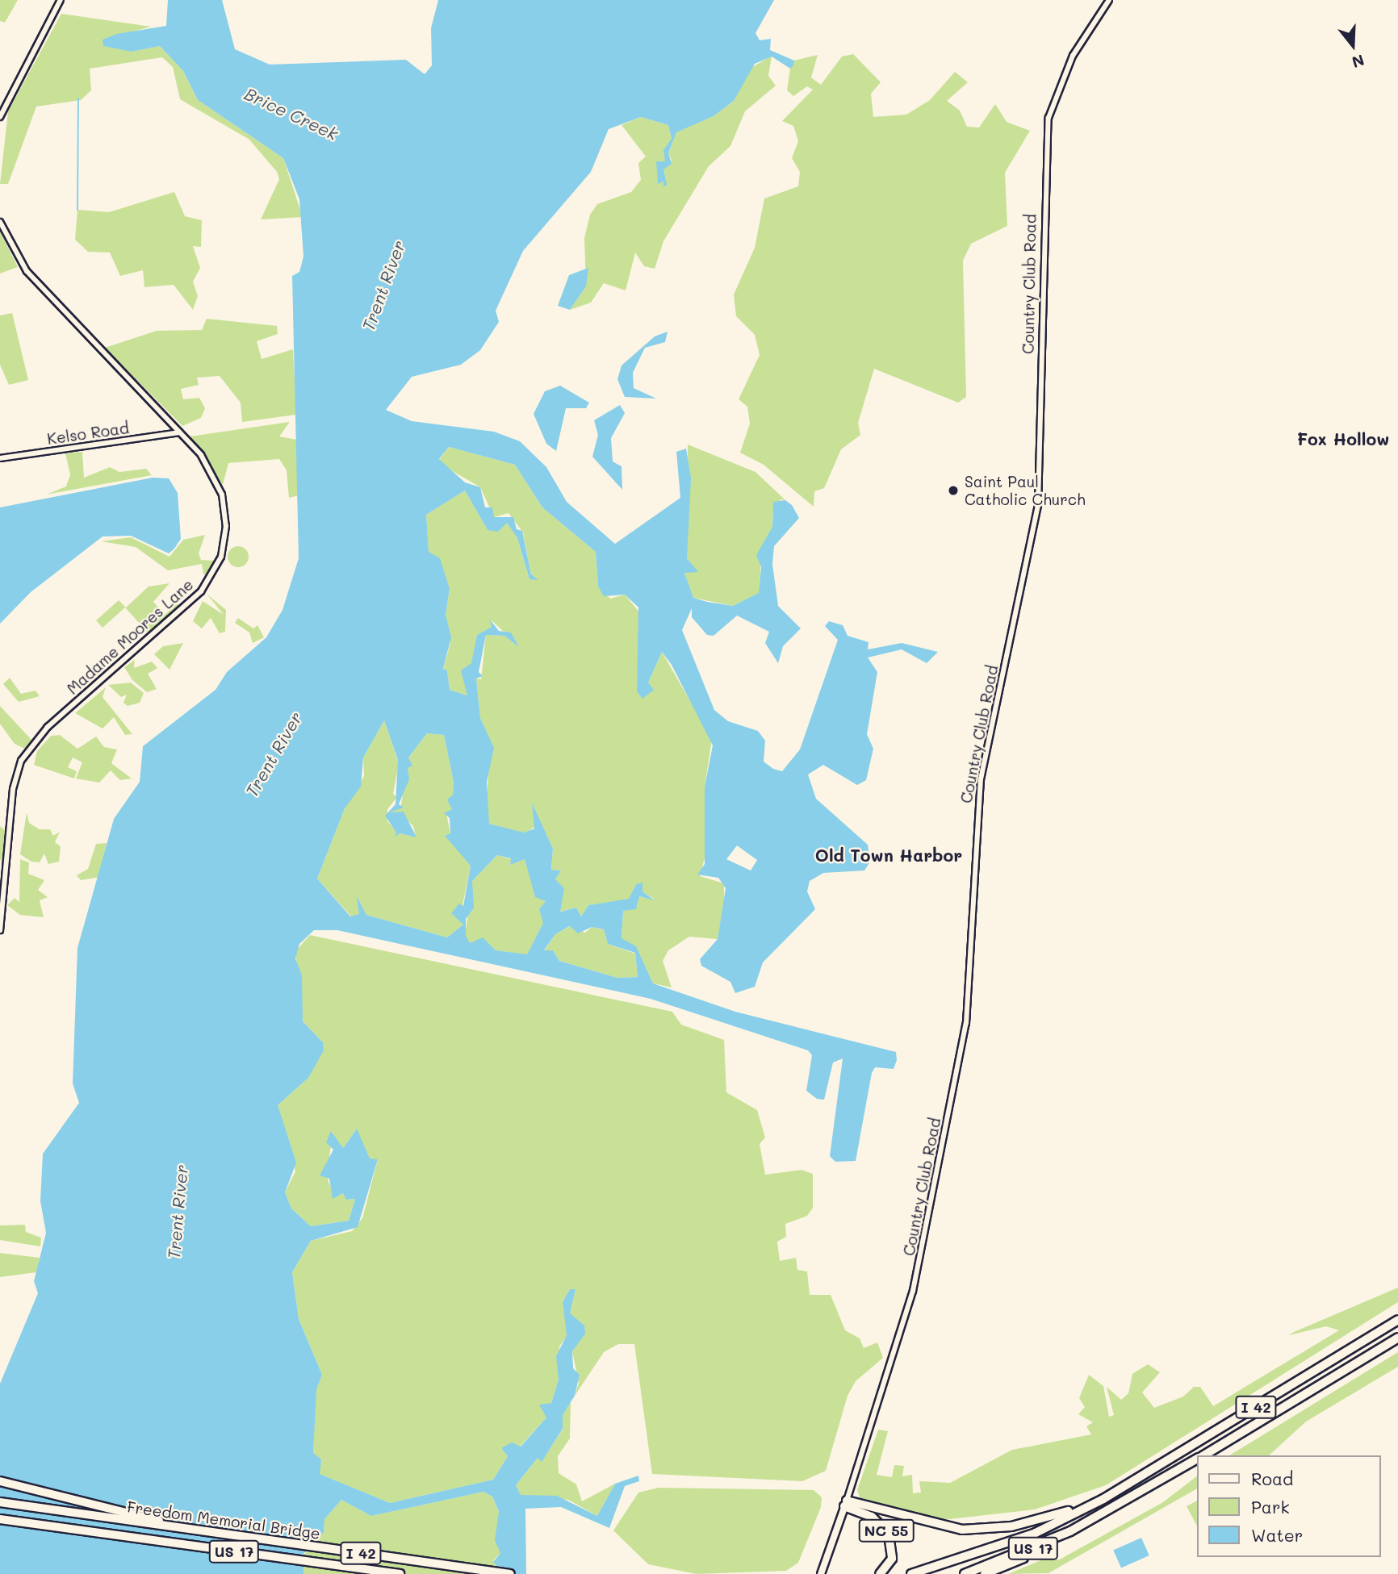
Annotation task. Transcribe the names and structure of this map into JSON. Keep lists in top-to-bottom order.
{
  "streets": {
    "highway": [
      "I 42",
      "Freedom Memorial Bridge",
      "NC 55",
      "US 17"
    ],
    "main road": ["Country Club Road"],
    "street": ["Kelso Road", "Madame Moores Lane"]
  },
  "crossings": [
    ["Country Club Road", "NC 55"],
    ["Kelso Road", "Madame Moores Lane"],
    ["Freedom Memorial Bridge", "US 17"]
  ],
  "districts": ["Fox Hollow", "Old Town Harbor"],
  "water": ["Brice Creek", "Trent River"],
  "places": ["Saint Paul Catholic Church"],
  "legend": ["Road", "Park", "Water"],
  "north": "bottom"
}
